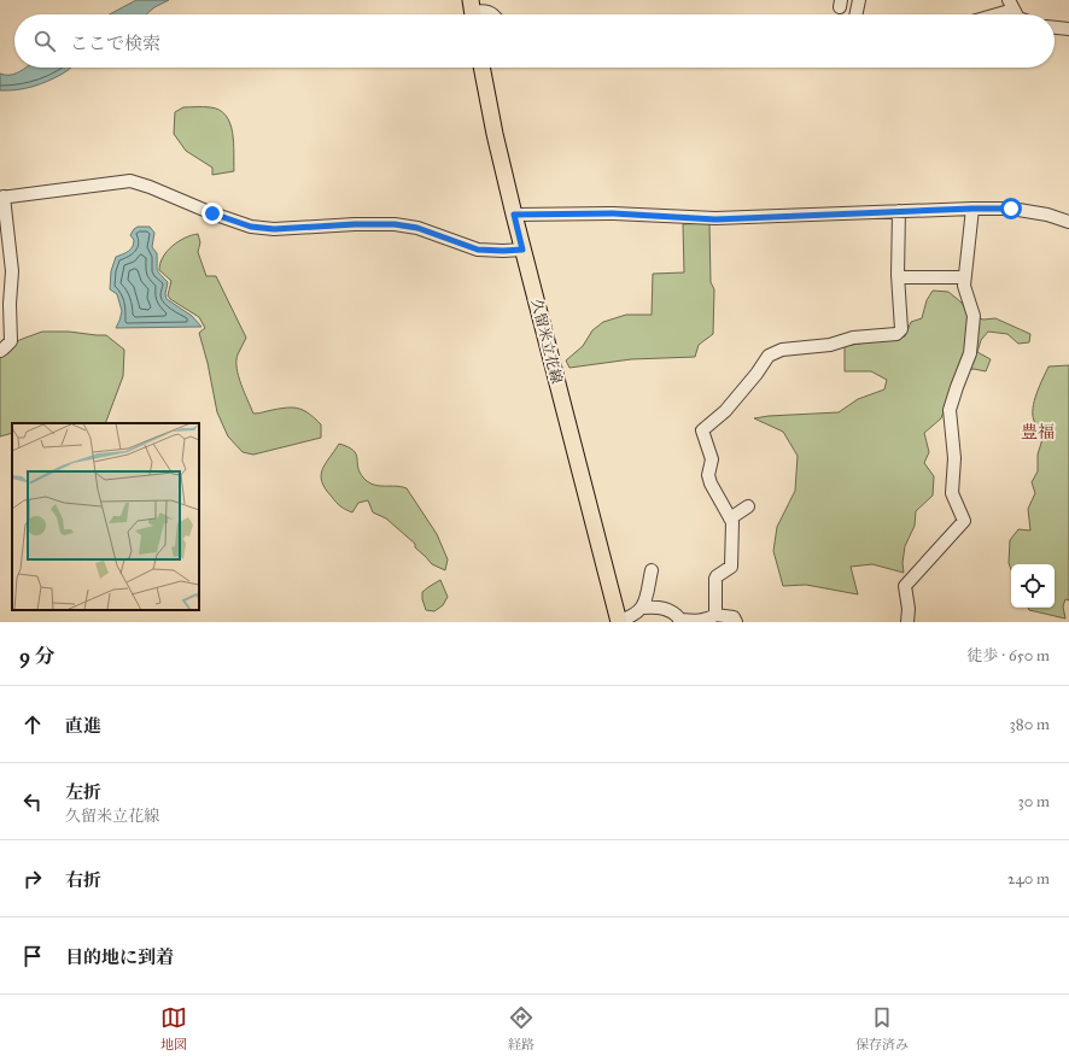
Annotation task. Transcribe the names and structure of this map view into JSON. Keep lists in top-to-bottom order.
{
  "streets": {
    "main road": ["久留米立花線"]
  },
  "districts": ["豊福"],
  "page": {
    "search": "ここで検索",
    "heading": ["9 分", "徒歩 · 650 m"],
    "list": [
      ["直進", "380 m"],
      ["左折", "久留米立花線", "30 m"],
      ["右折", "240 m"],
      "目的地に到着"
    ],
    "nav": ["地図", "経路", "保存済み"]
  }
}
